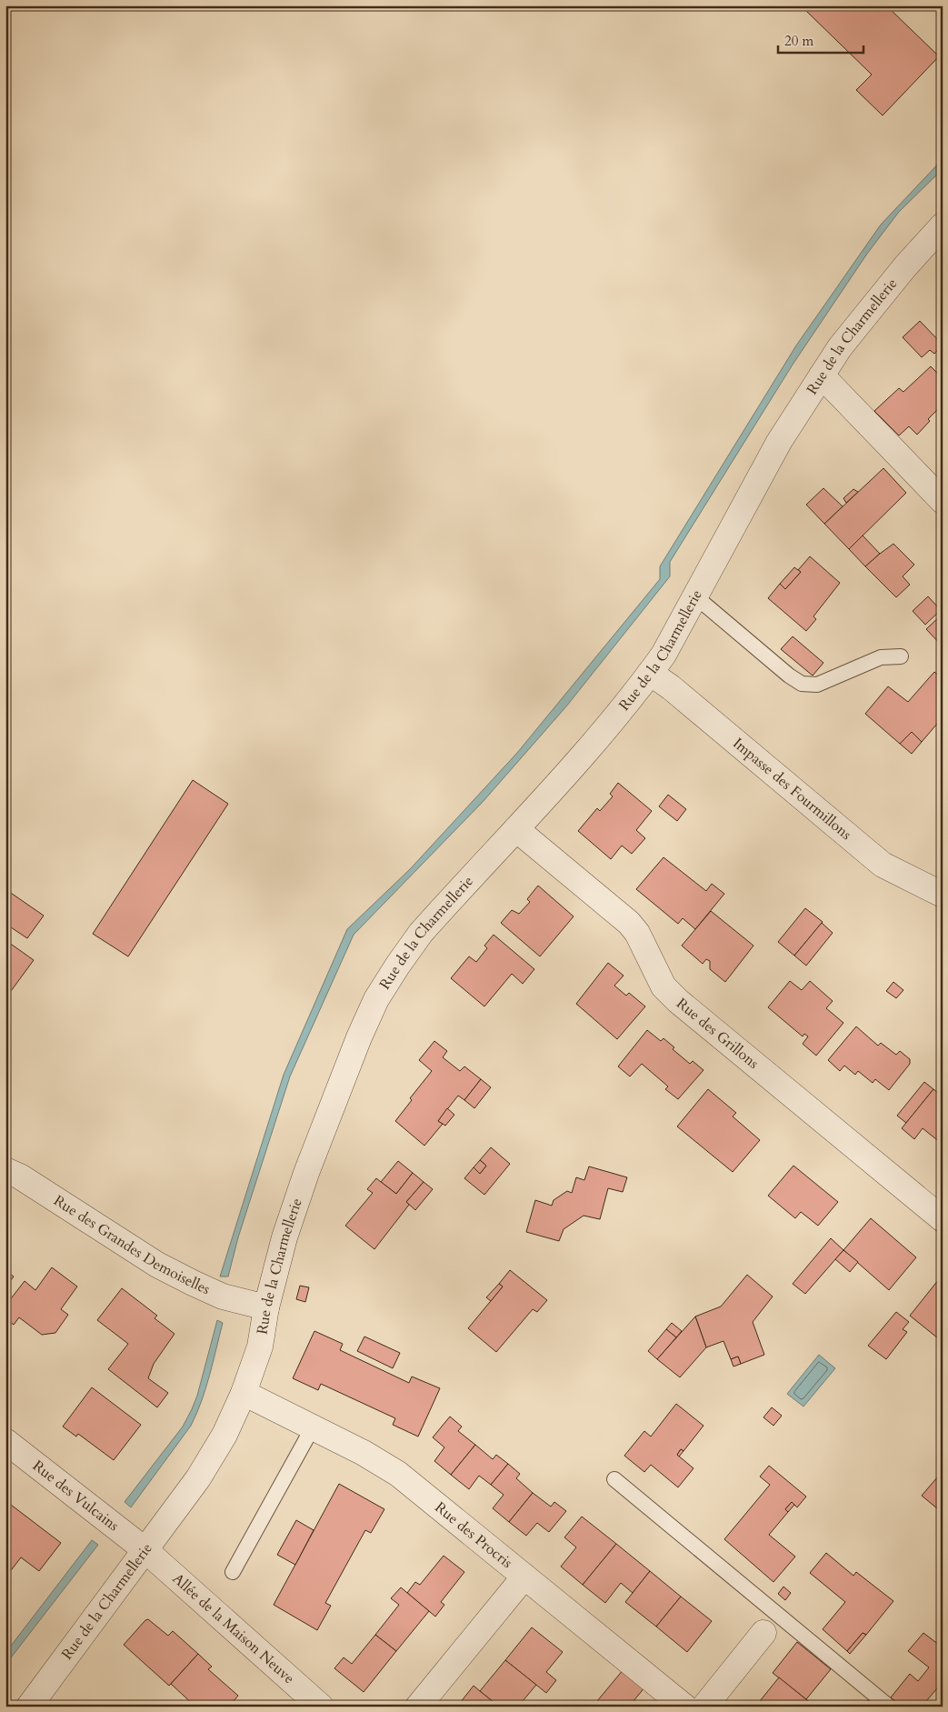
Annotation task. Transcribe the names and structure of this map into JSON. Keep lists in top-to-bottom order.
{
  "streets": {
    "street": [
      "Rue de la Charmellerie",
      "Impasse des Fourmillons",
      "Rue des Grillons",
      "Rue des Grandes Demoiselles",
      "Rue des Vulcains",
      "Rue des Procris",
      "Allée de la Maison Neuve"
    ]
  },
  "crossings": [
    ["Rue de la Charmellerie", "Impasse des Fourmillons"],
    ["Rue de la Charmellerie", "Rue des Grillons"],
    ["Rue de la Charmellerie", "Rue des Grandes Demoiselles"],
    ["Rue de la Charmellerie", "Rue des Vulcains"],
    ["Rue de la Charmellerie", "Rue des Procris"],
    ["Rue de la Charmellerie", "Allée de la Maison Neuve"],
    ["Rue des Vulcains", "Allée de la Maison Neuve"]
  ],
  "scale_bar": "20 m"
}
